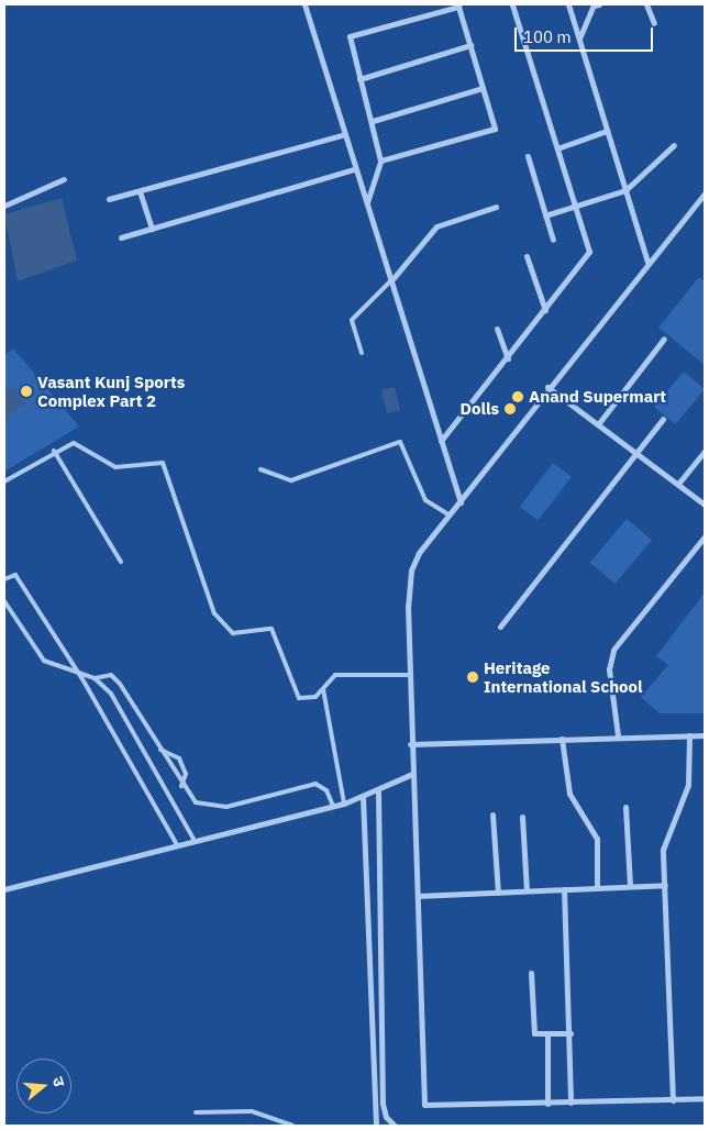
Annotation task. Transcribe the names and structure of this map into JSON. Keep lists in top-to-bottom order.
{
  "places": [
    "Vasant Kunj Sports Complex Part 2",
    "Anand Supermart",
    "Dolls",
    "Heritage International School"
  ],
  "scale_bar": "100 m",
  "north": "right"
}
